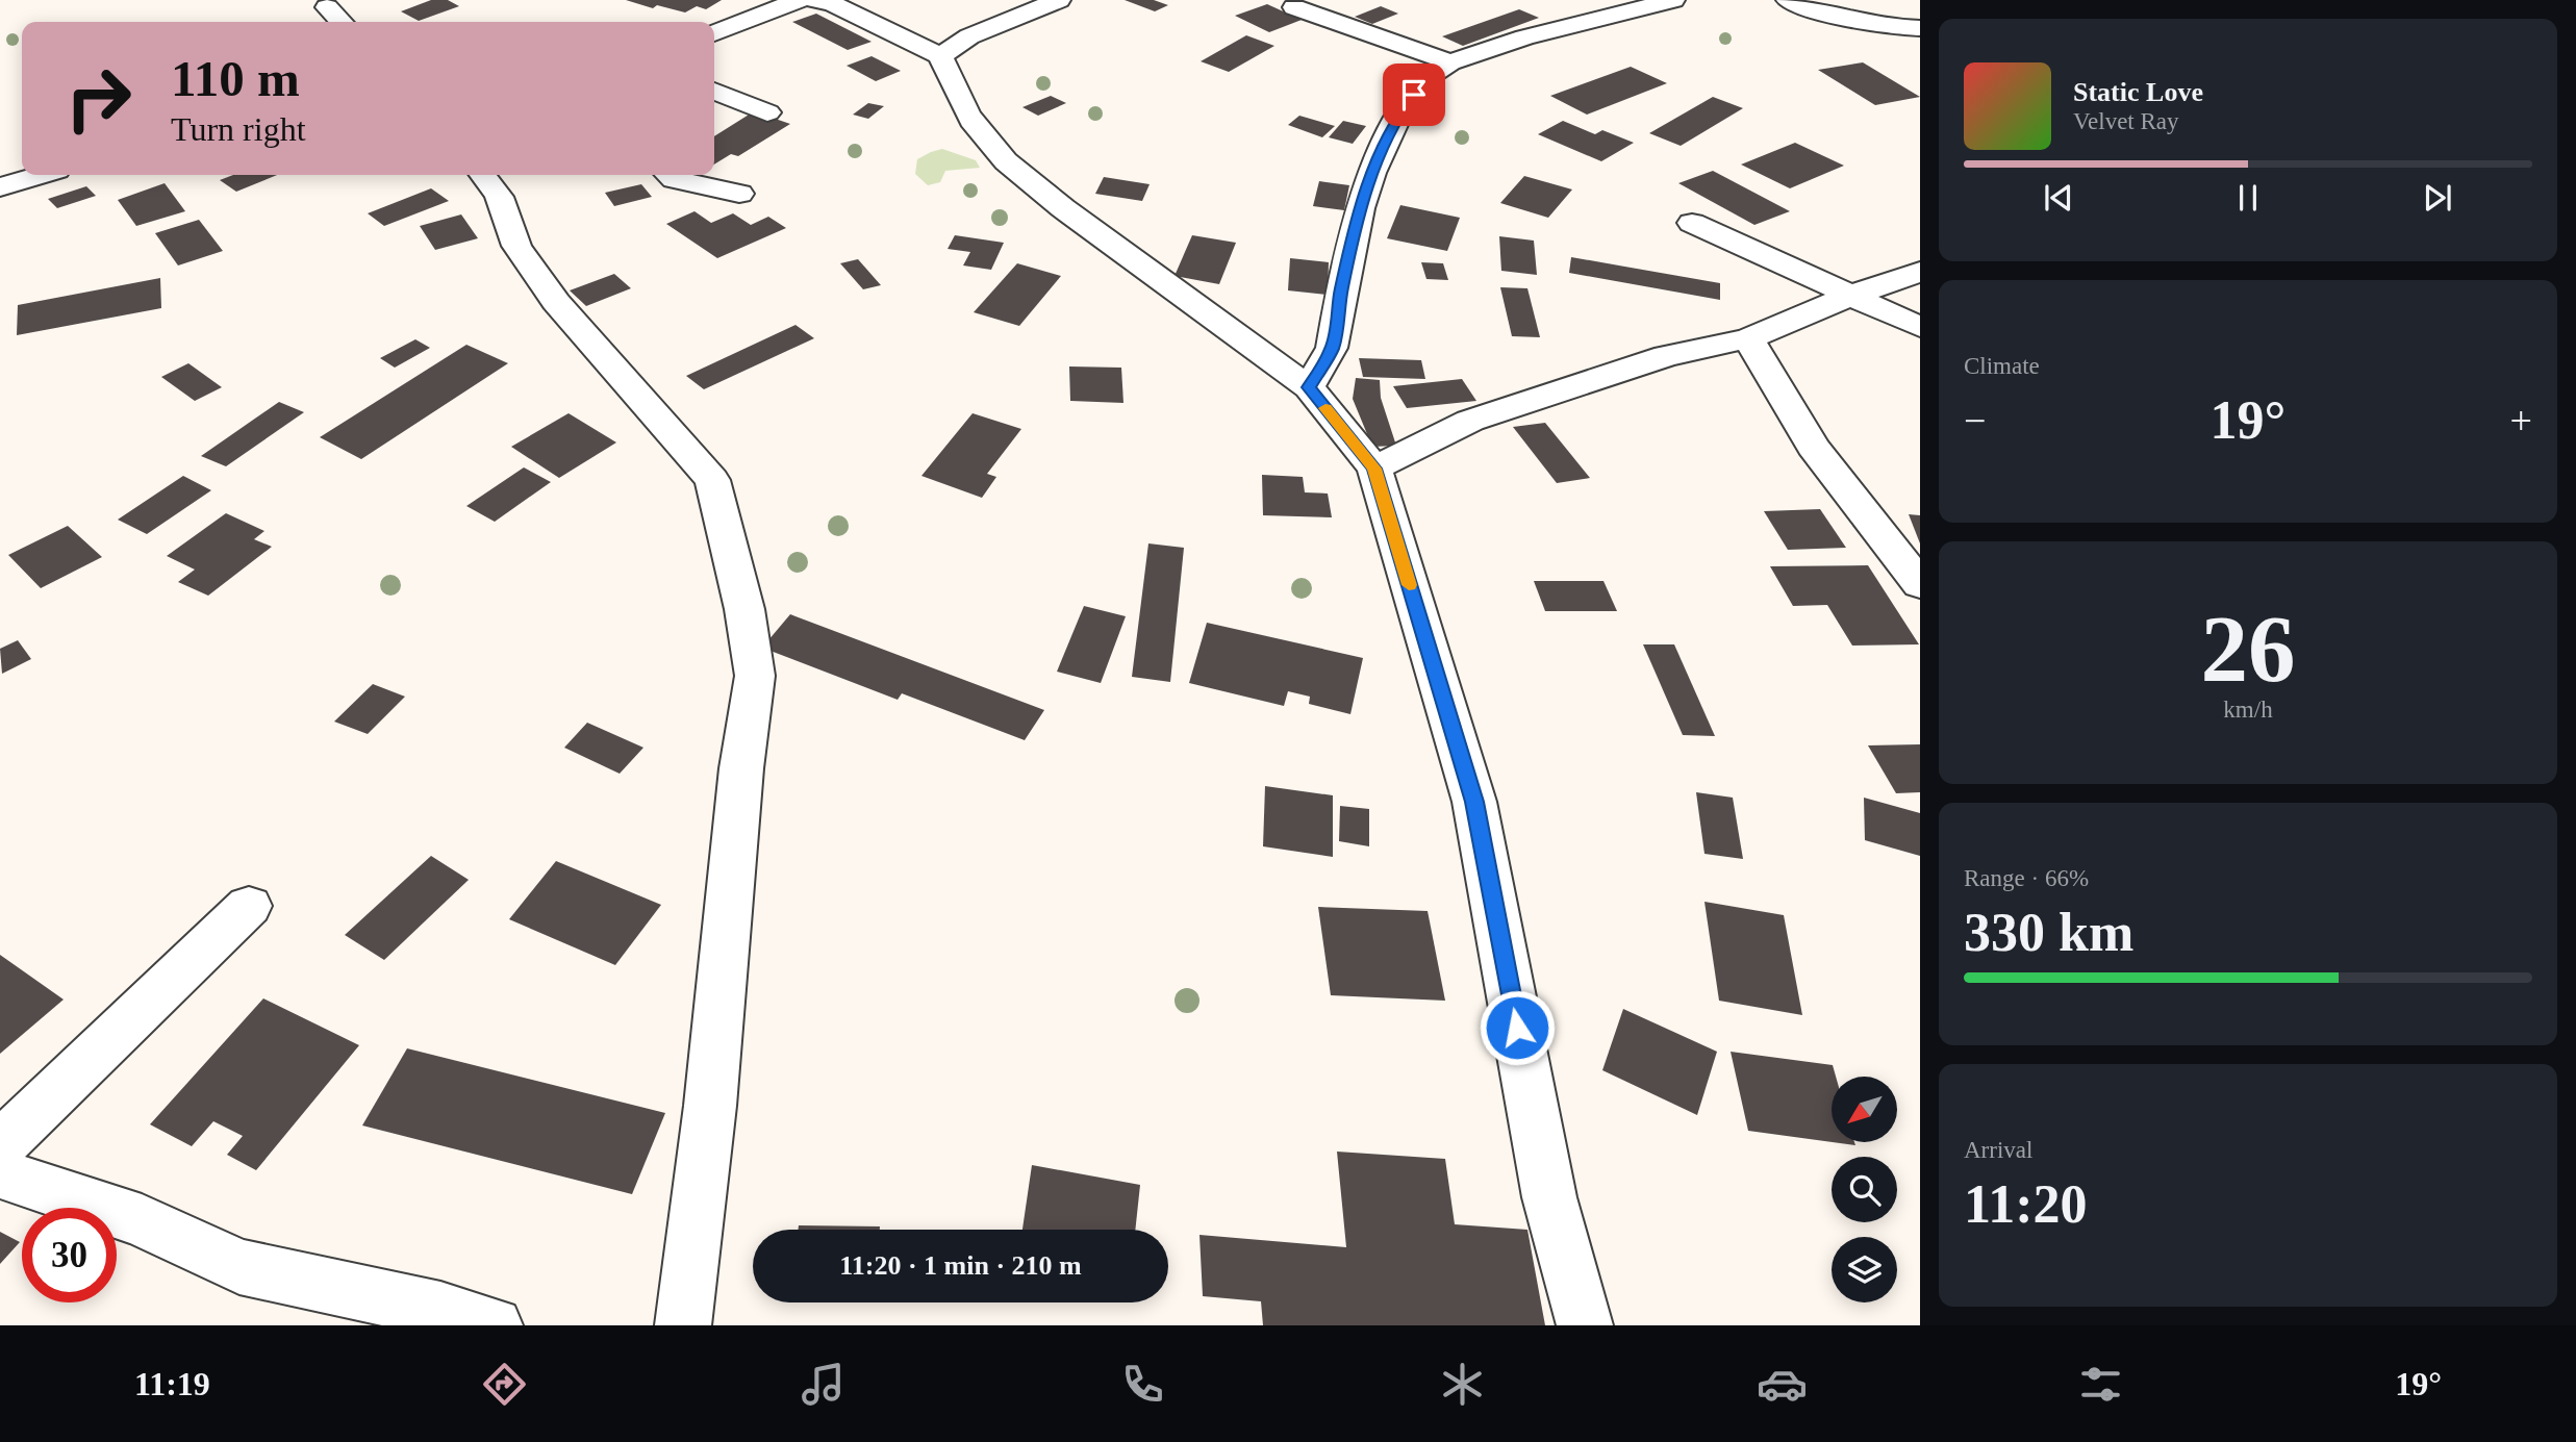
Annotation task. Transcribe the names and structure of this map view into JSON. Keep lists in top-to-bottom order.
{
  "north": "bottom left",
  "page": {
    "turn": ["110 m", "Turn right"],
    "song": ["Static Love", "Velvet Ray"],
    "tile": [
      "Climate",
      ["26", "km/h"],
      ["Range · 66%", "330 km"],
      ["Arrival", "11:20"]
    ],
    "heat": ["−", "19°", "+"],
    "limit": "30",
    "trip": "11:20 · 1 min · 210 m",
    "tabs": ["11:19", "19°"]
  }
}
